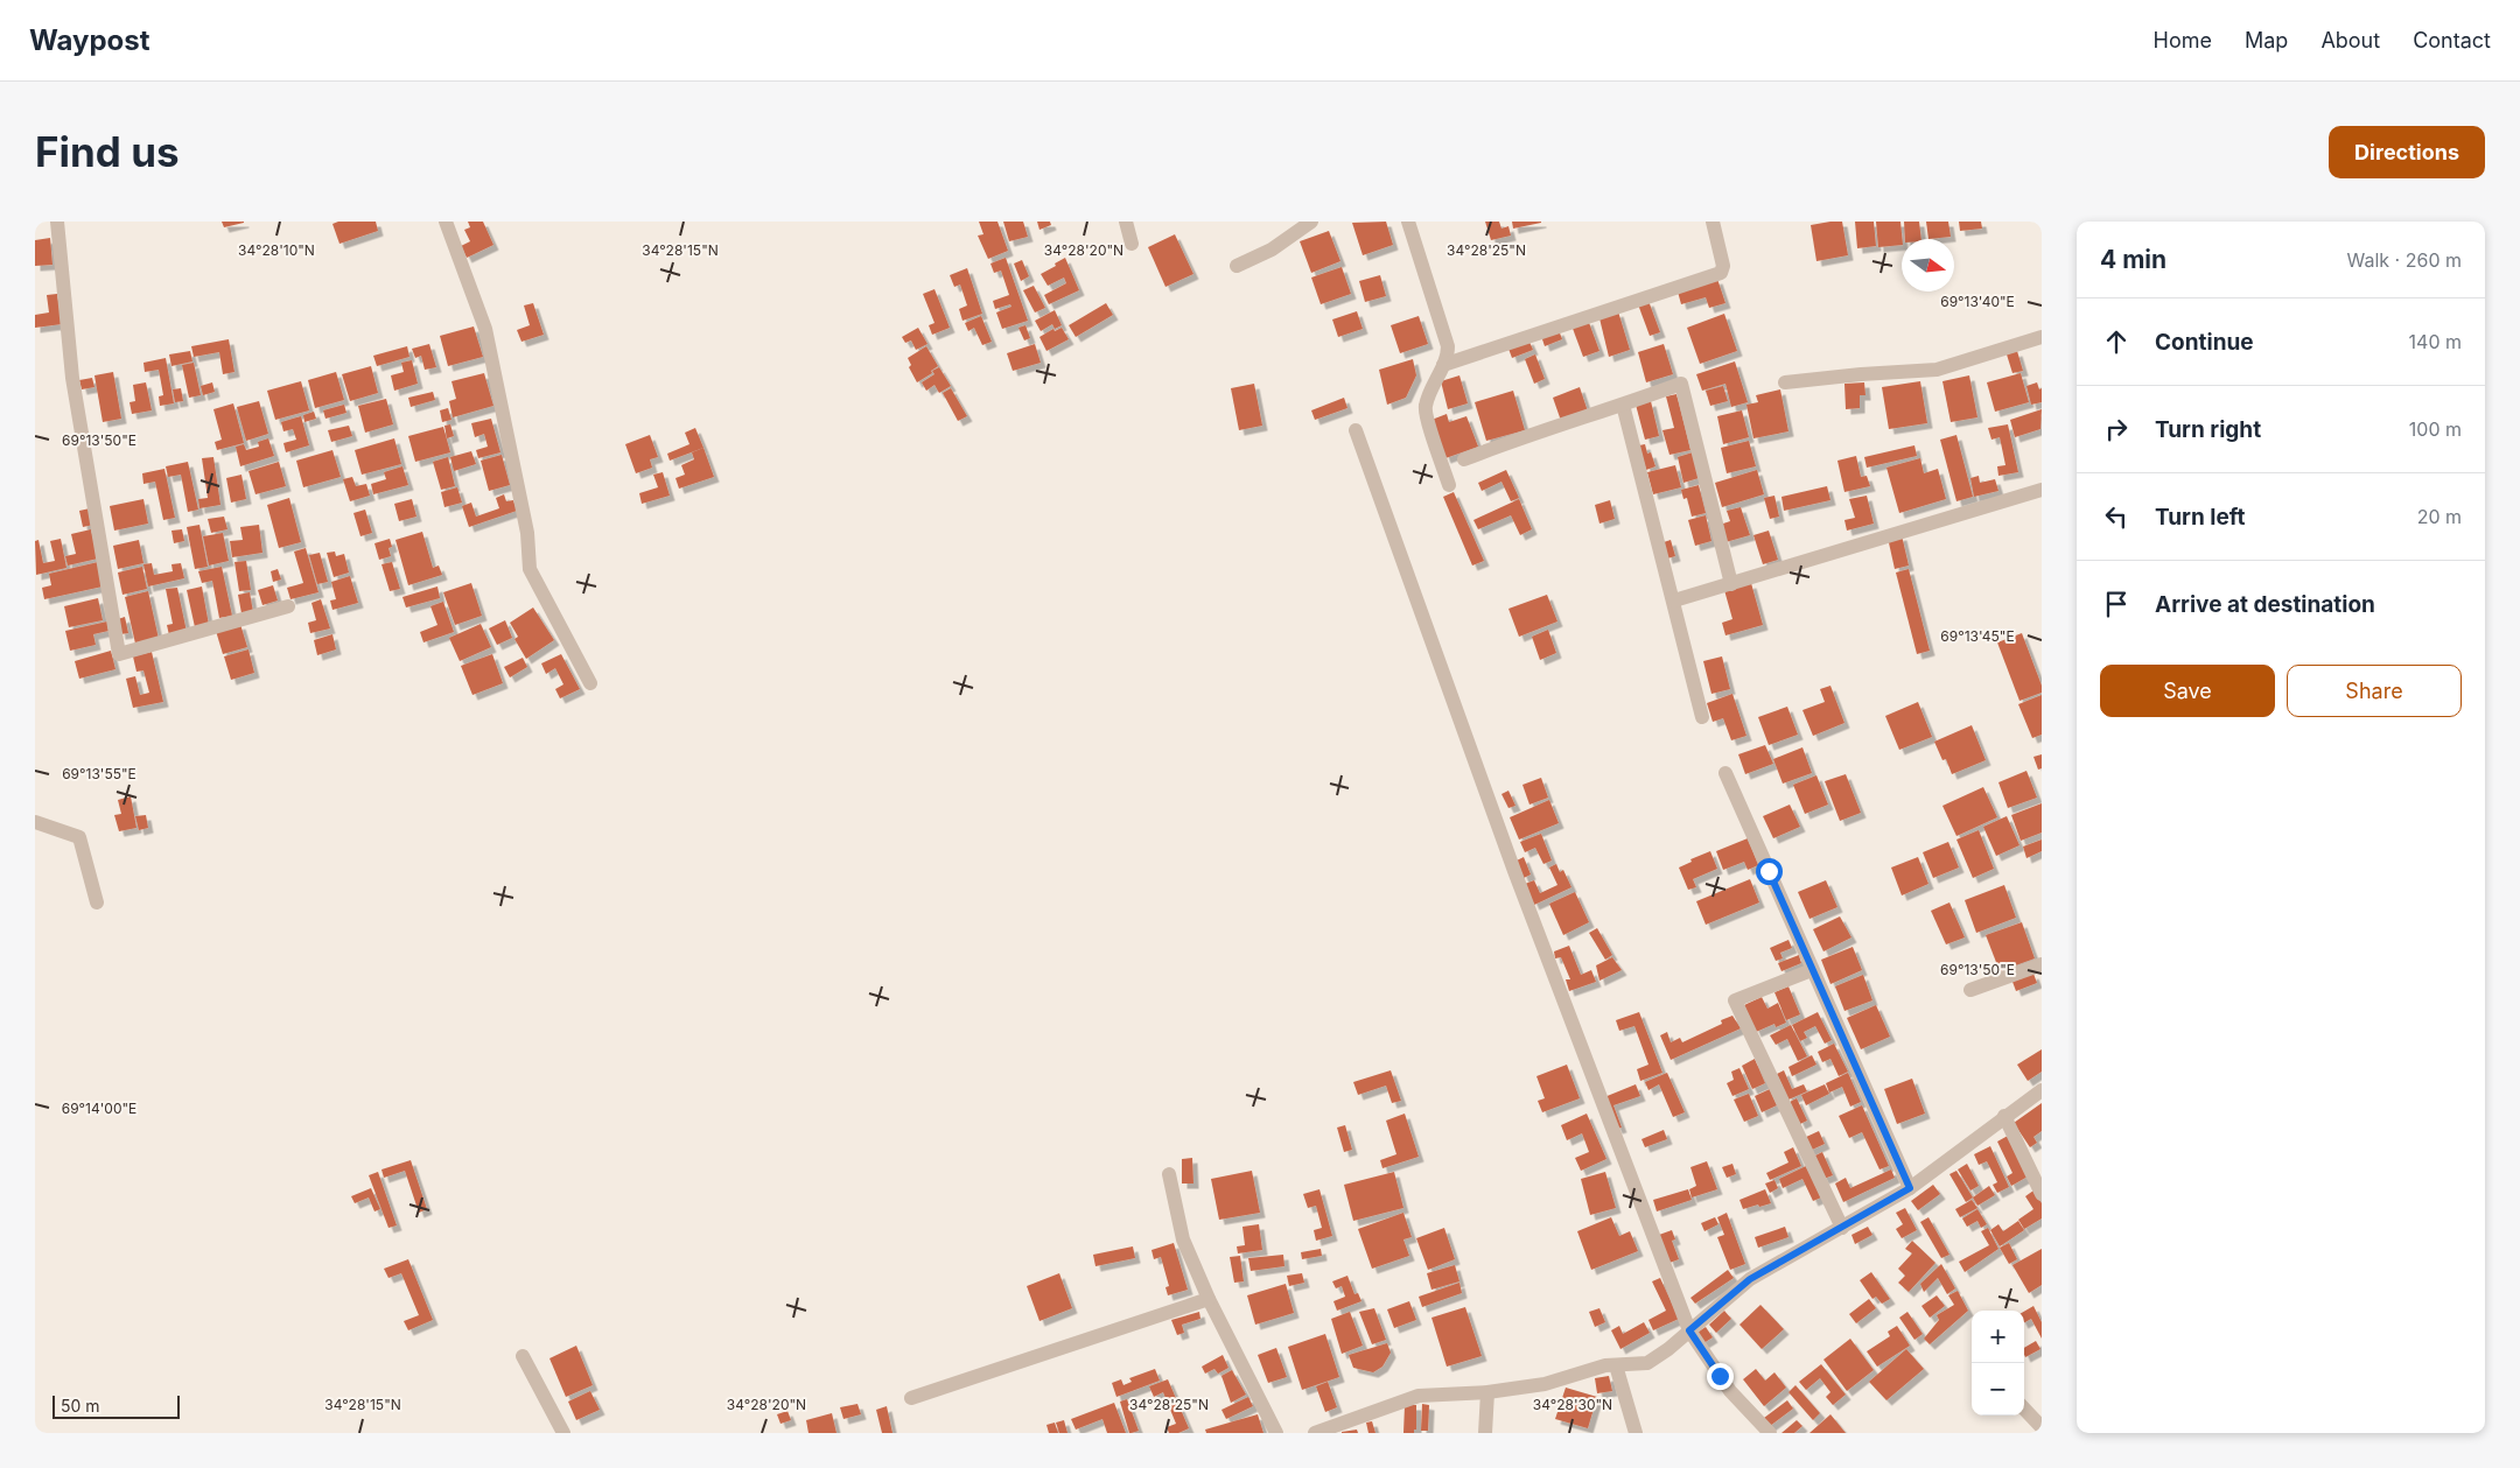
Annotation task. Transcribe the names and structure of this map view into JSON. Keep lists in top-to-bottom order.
{
  "scale_bar": "50 m",
  "north": "right",
  "page": {
    "header": "Waypost",
    "nav": [
      "Home",
      "Map",
      "About",
      "Contact"
    ],
    "buttons": [
      "Directions",
      ["Save", "Share"]
    ],
    "title": "Find us",
    "heading": ["4 min", "Walk · 260 m"],
    "list": [
      ["Continue", "140 m"],
      ["Turn right", "100 m"],
      ["Turn left", "20 m"],
      "Arrive at destination"
    ],
    "map_buttons": ["+", "−"],
    "scale": "50 m"
  },
  "coordinates": [
    "34°28'10\"N",
    "34°28'15\"N",
    "34°28'20\"N",
    "34°28'25\"N",
    "69°13'40\"E",
    "69°13'50\"E",
    "69°13'45\"E",
    "69°13'55\"E",
    "69°14'00\"E",
    "34°28'30\"N"
  ]
}
